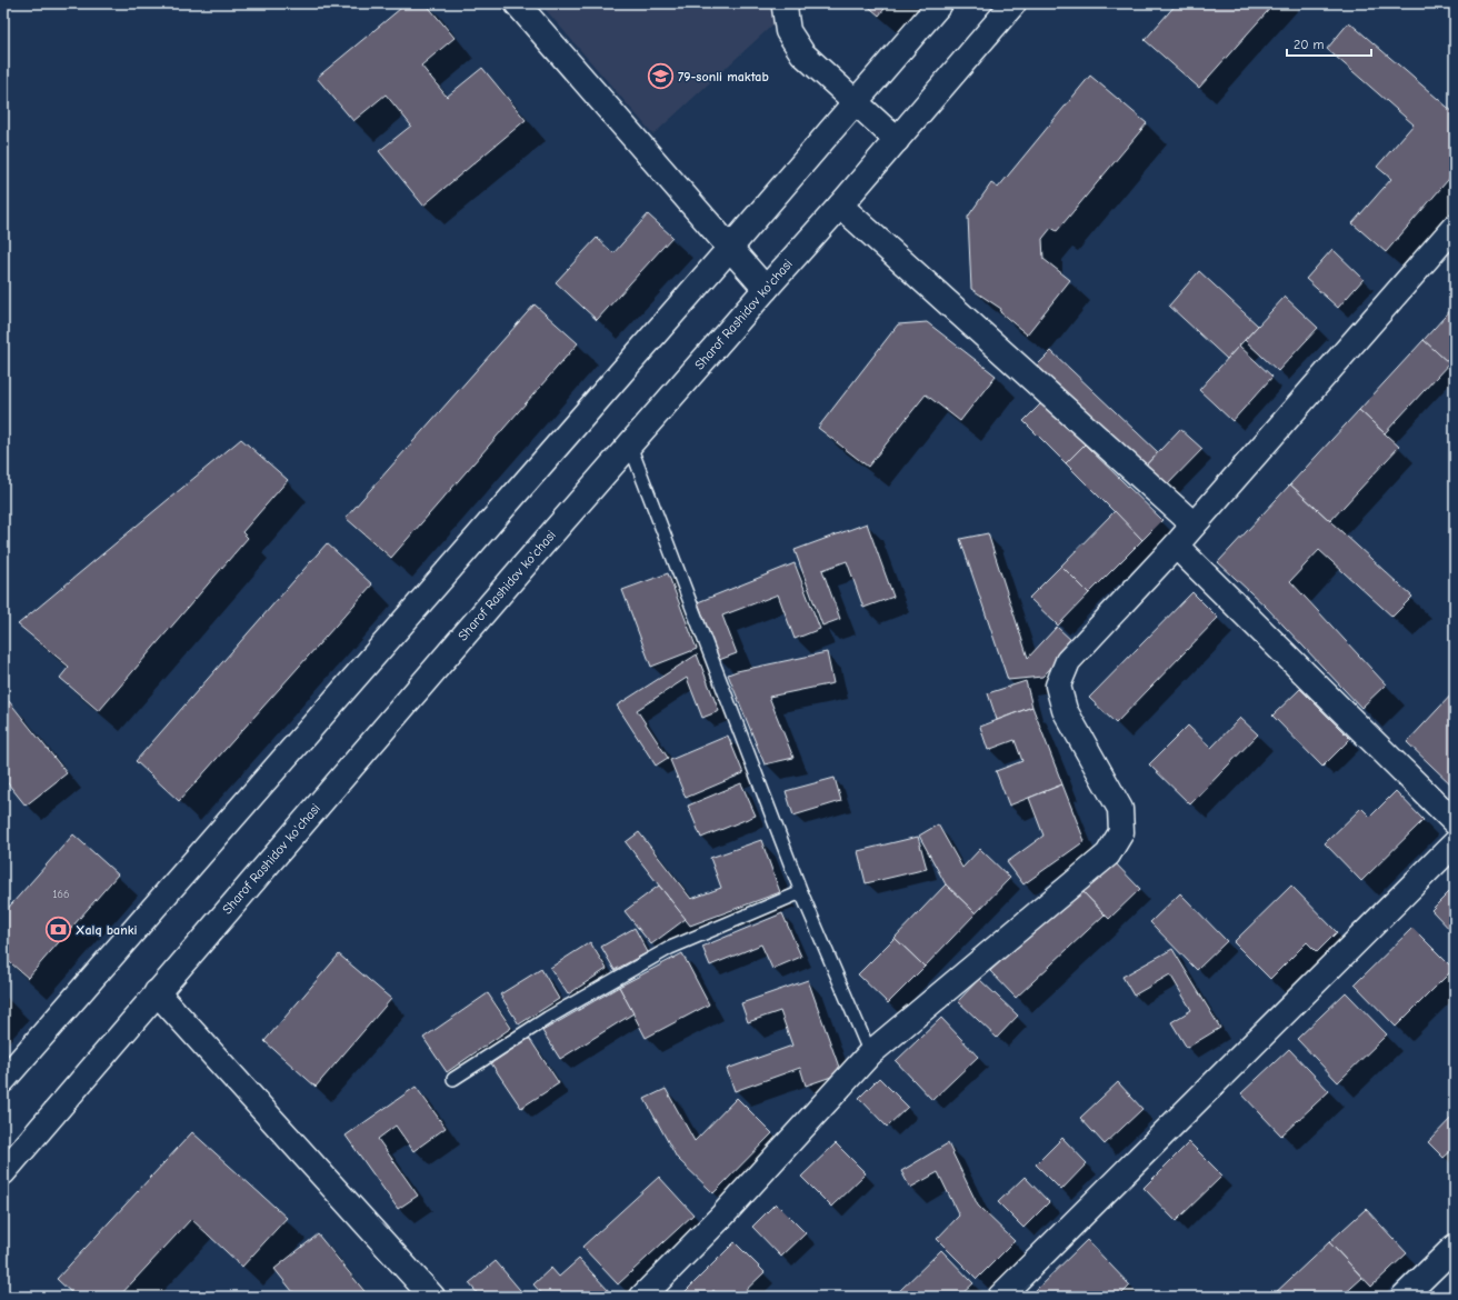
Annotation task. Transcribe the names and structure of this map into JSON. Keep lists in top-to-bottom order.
{
  "streets": {
    "street": ["Sharof Rashidov ko'chasi"]
  },
  "places": {
    "school or university": ["79-sonli maktab"],
    "bank": ["Xalq banki"]
  },
  "house_numbers": ["166"],
  "scale_bar": "20 m"
}
